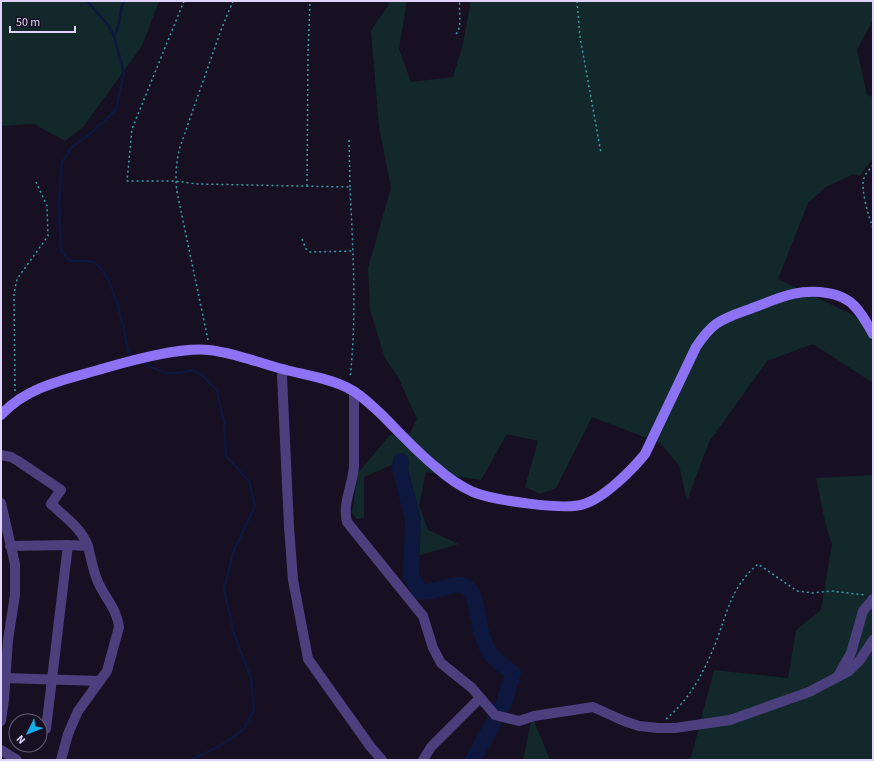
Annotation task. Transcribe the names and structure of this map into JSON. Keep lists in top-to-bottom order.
{
  "scale_bar": "50 m",
  "north": "bottom left"
}
